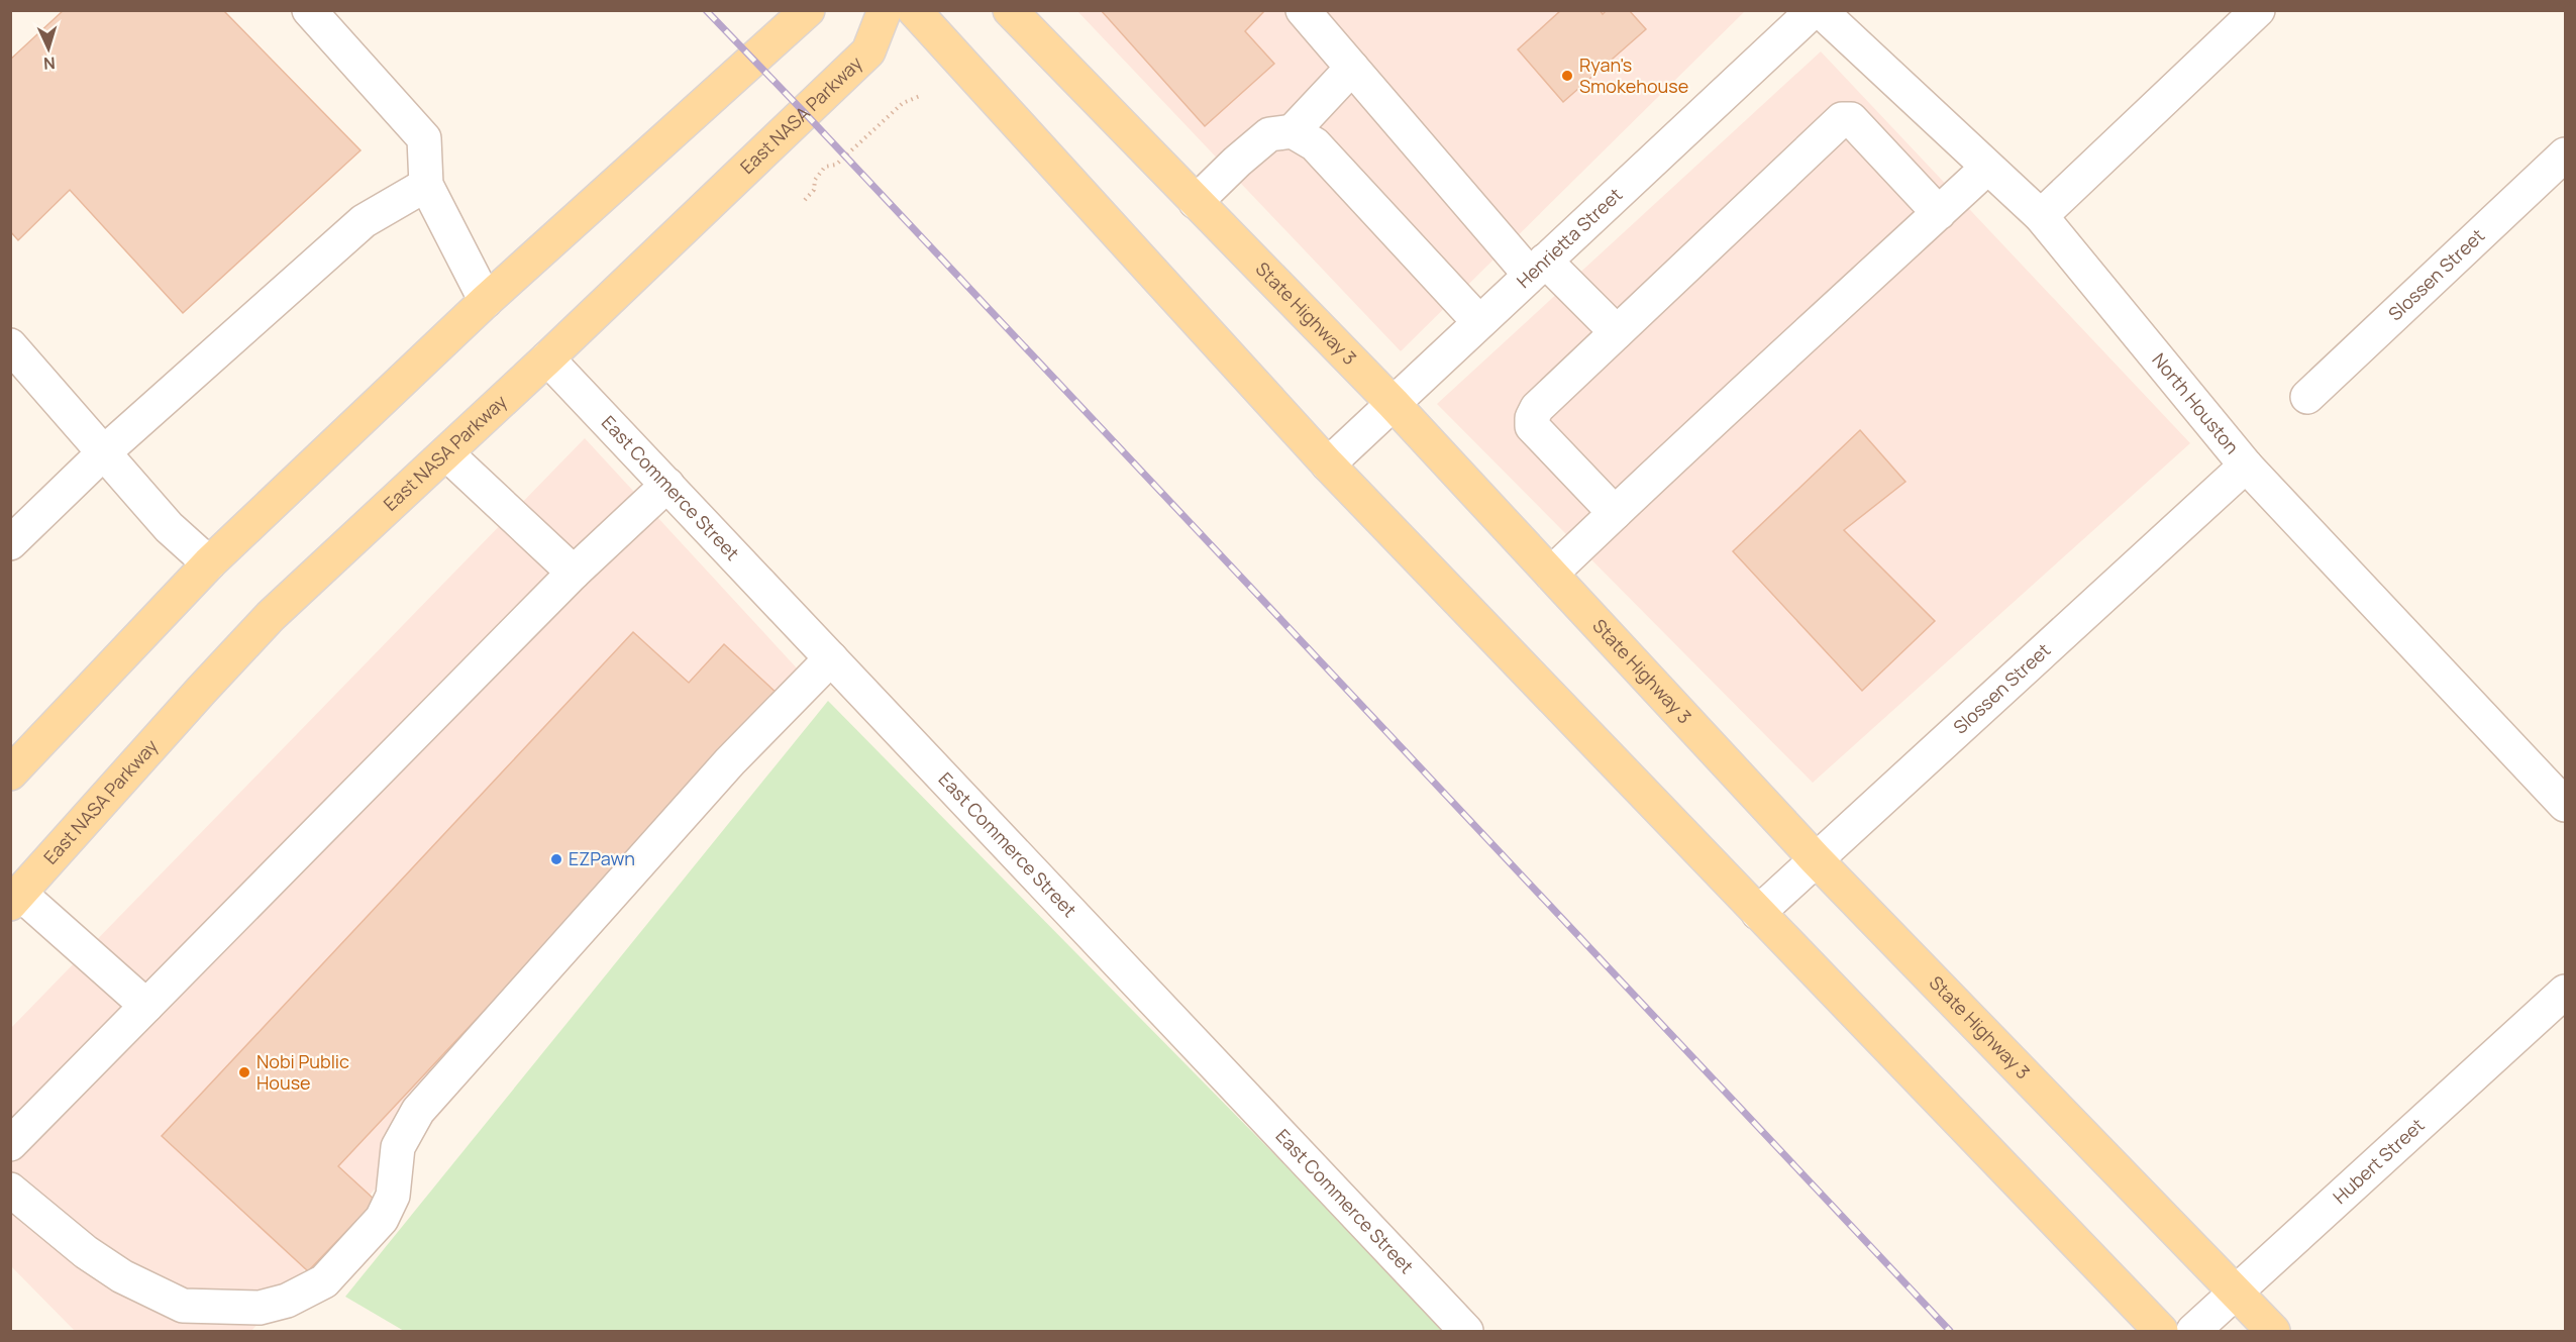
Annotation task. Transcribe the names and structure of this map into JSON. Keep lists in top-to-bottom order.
{
  "streets": {
    "main road": ["East NASA Parkway", "State Highway 3"],
    "street": [
      "Henrietta Street",
      "Slossen Street",
      "North Houston",
      "East Commerce Street",
      "Hubert Street"
    ]
  },
  "crossings": [
    ["East NASA Parkway", "East Commerce Street"],
    ["Henrietta Street", "State Highway 3"],
    ["Slossen Street", "State Highway 3"],
    ["Slossen Street", "North Houston"],
    ["State Highway 3", "Hubert Street"]
  ],
  "places": ["Ryan's Smokehouse", "EZPawn", "Nobi Public House"],
  "north": "bottom"
}
